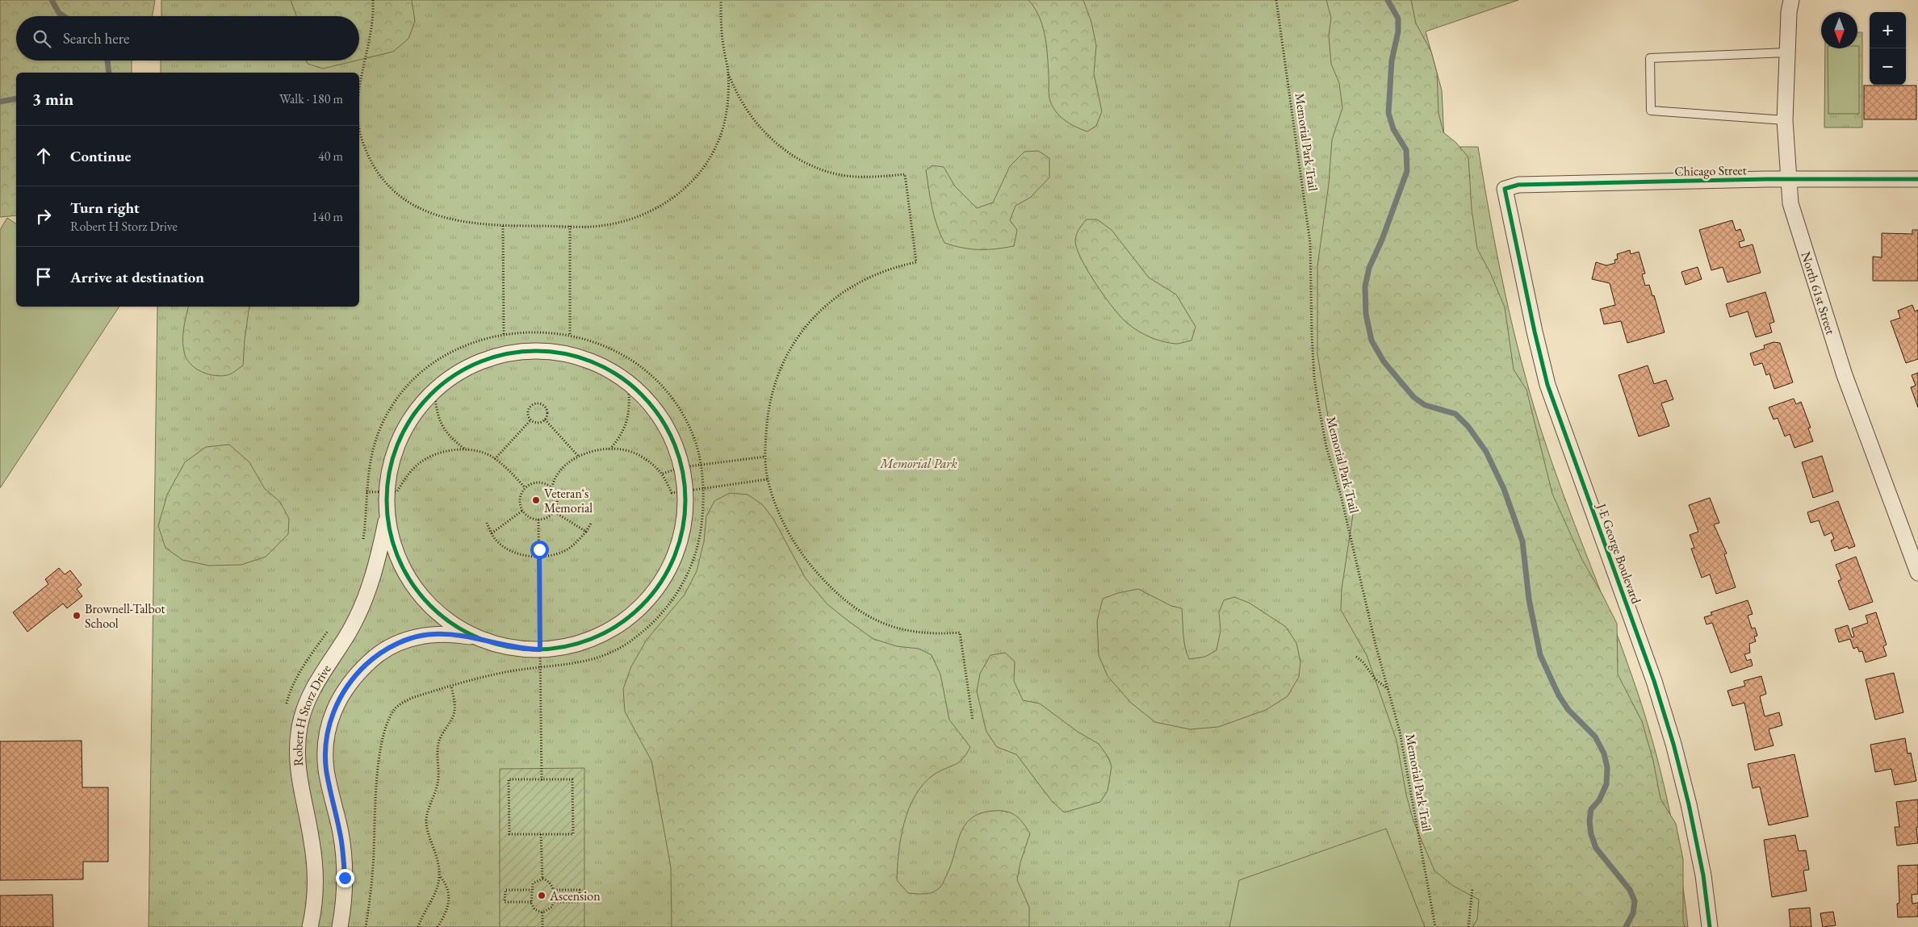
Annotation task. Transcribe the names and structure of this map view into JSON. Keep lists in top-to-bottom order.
{
  "streets": {
    "street": [
      "Chicago Street",
      "North 61st Street",
      "J E George Boulevard",
      "Robert H Storz Drive"
    ],
    "path": ["Memorial Park Trail"]
  },
  "crossings": [
    ["Chicago Street", "North 61st Street"],
    ["Chicago Street", "J E George Boulevard"]
  ],
  "parks": ["Memorial Park"],
  "places": ["Veteranʻs Memorial", "Brownell-Talbot School", "Ascension"],
  "north": "bottom",
  "page": {
    "map_buttons": ["+", "−"],
    "search": "Search here",
    "heading": ["3 min", "Walk · 180 m"],
    "list": [
      ["Continue", "40 m"],
      ["Turn right", "Robert H Storz Drive", "140 m"],
      "Arrive at destination"
    ]
  }
}
